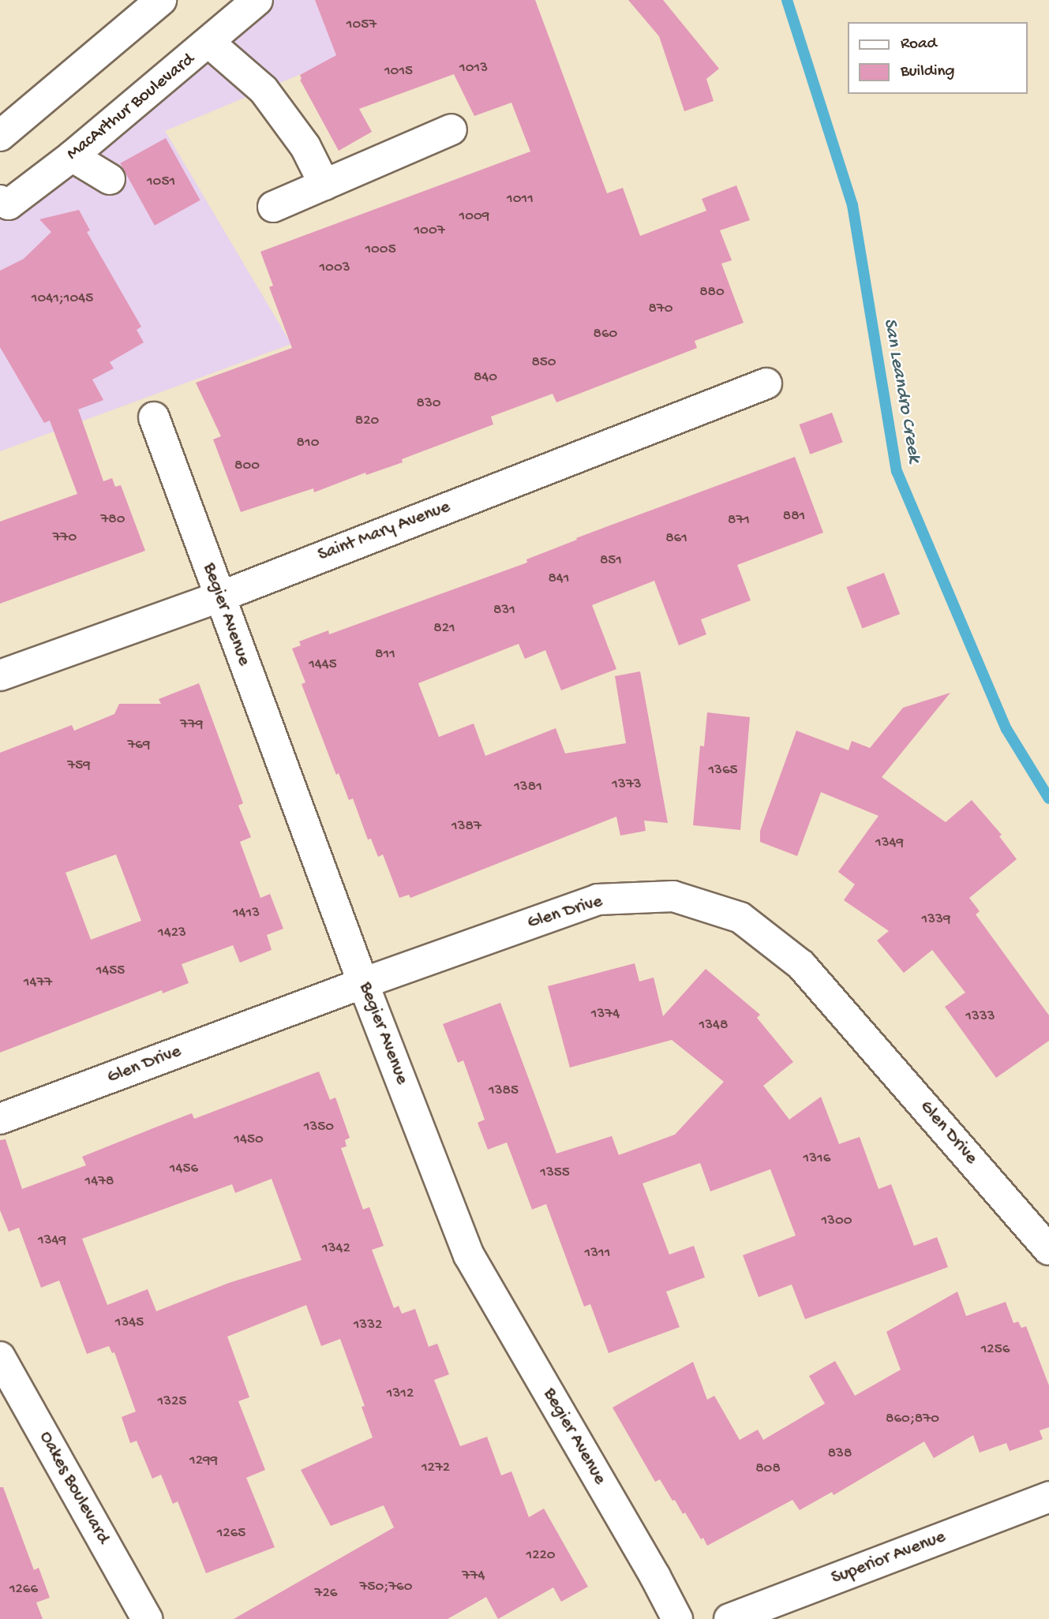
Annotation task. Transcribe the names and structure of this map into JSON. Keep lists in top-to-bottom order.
{
  "streets": {
    "street": [
      "MacArthur Boulevard",
      "Saint Mary Avenue",
      "Begier Avenue",
      "Glen Drive",
      "Oakes Boulevard",
      "Superior Avenue"
    ]
  },
  "crossings": [
    ["Saint Mary Avenue", "Begier Avenue"],
    ["Begier Avenue", "Glen Drive"]
  ],
  "water": ["San Leandro Creek"],
  "house_numbers": [
    "1057",
    "1013",
    "1015",
    "1051",
    "1011",
    "1009",
    "1007",
    "1005",
    "1003",
    "880",
    "1041;1045",
    "870",
    "860",
    "850",
    "840",
    "830",
    "820",
    "810",
    "800",
    "881",
    "780",
    "871",
    "770",
    "861",
    "851",
    "841",
    "831",
    "821",
    "811",
    "1445",
    "779",
    "769",
    "759",
    "1365",
    "1373",
    "1381",
    "1387",
    "1349",
    "1413",
    "1339",
    "1423",
    "1455",
    "1477",
    "1374",
    "1333",
    "1348",
    "1385",
    "1350",
    "1450",
    "1316",
    "1456",
    "1355",
    "1478",
    "1300",
    "1349",
    "1342",
    "1311",
    "1345",
    "1332",
    "1256",
    "1312",
    "1325",
    "860;870",
    "838",
    "1299",
    "1272",
    "808",
    "1265",
    "1220",
    "774",
    "750;760",
    "1266",
    "726"
  ],
  "legend": ["Road", "Building"]
}
